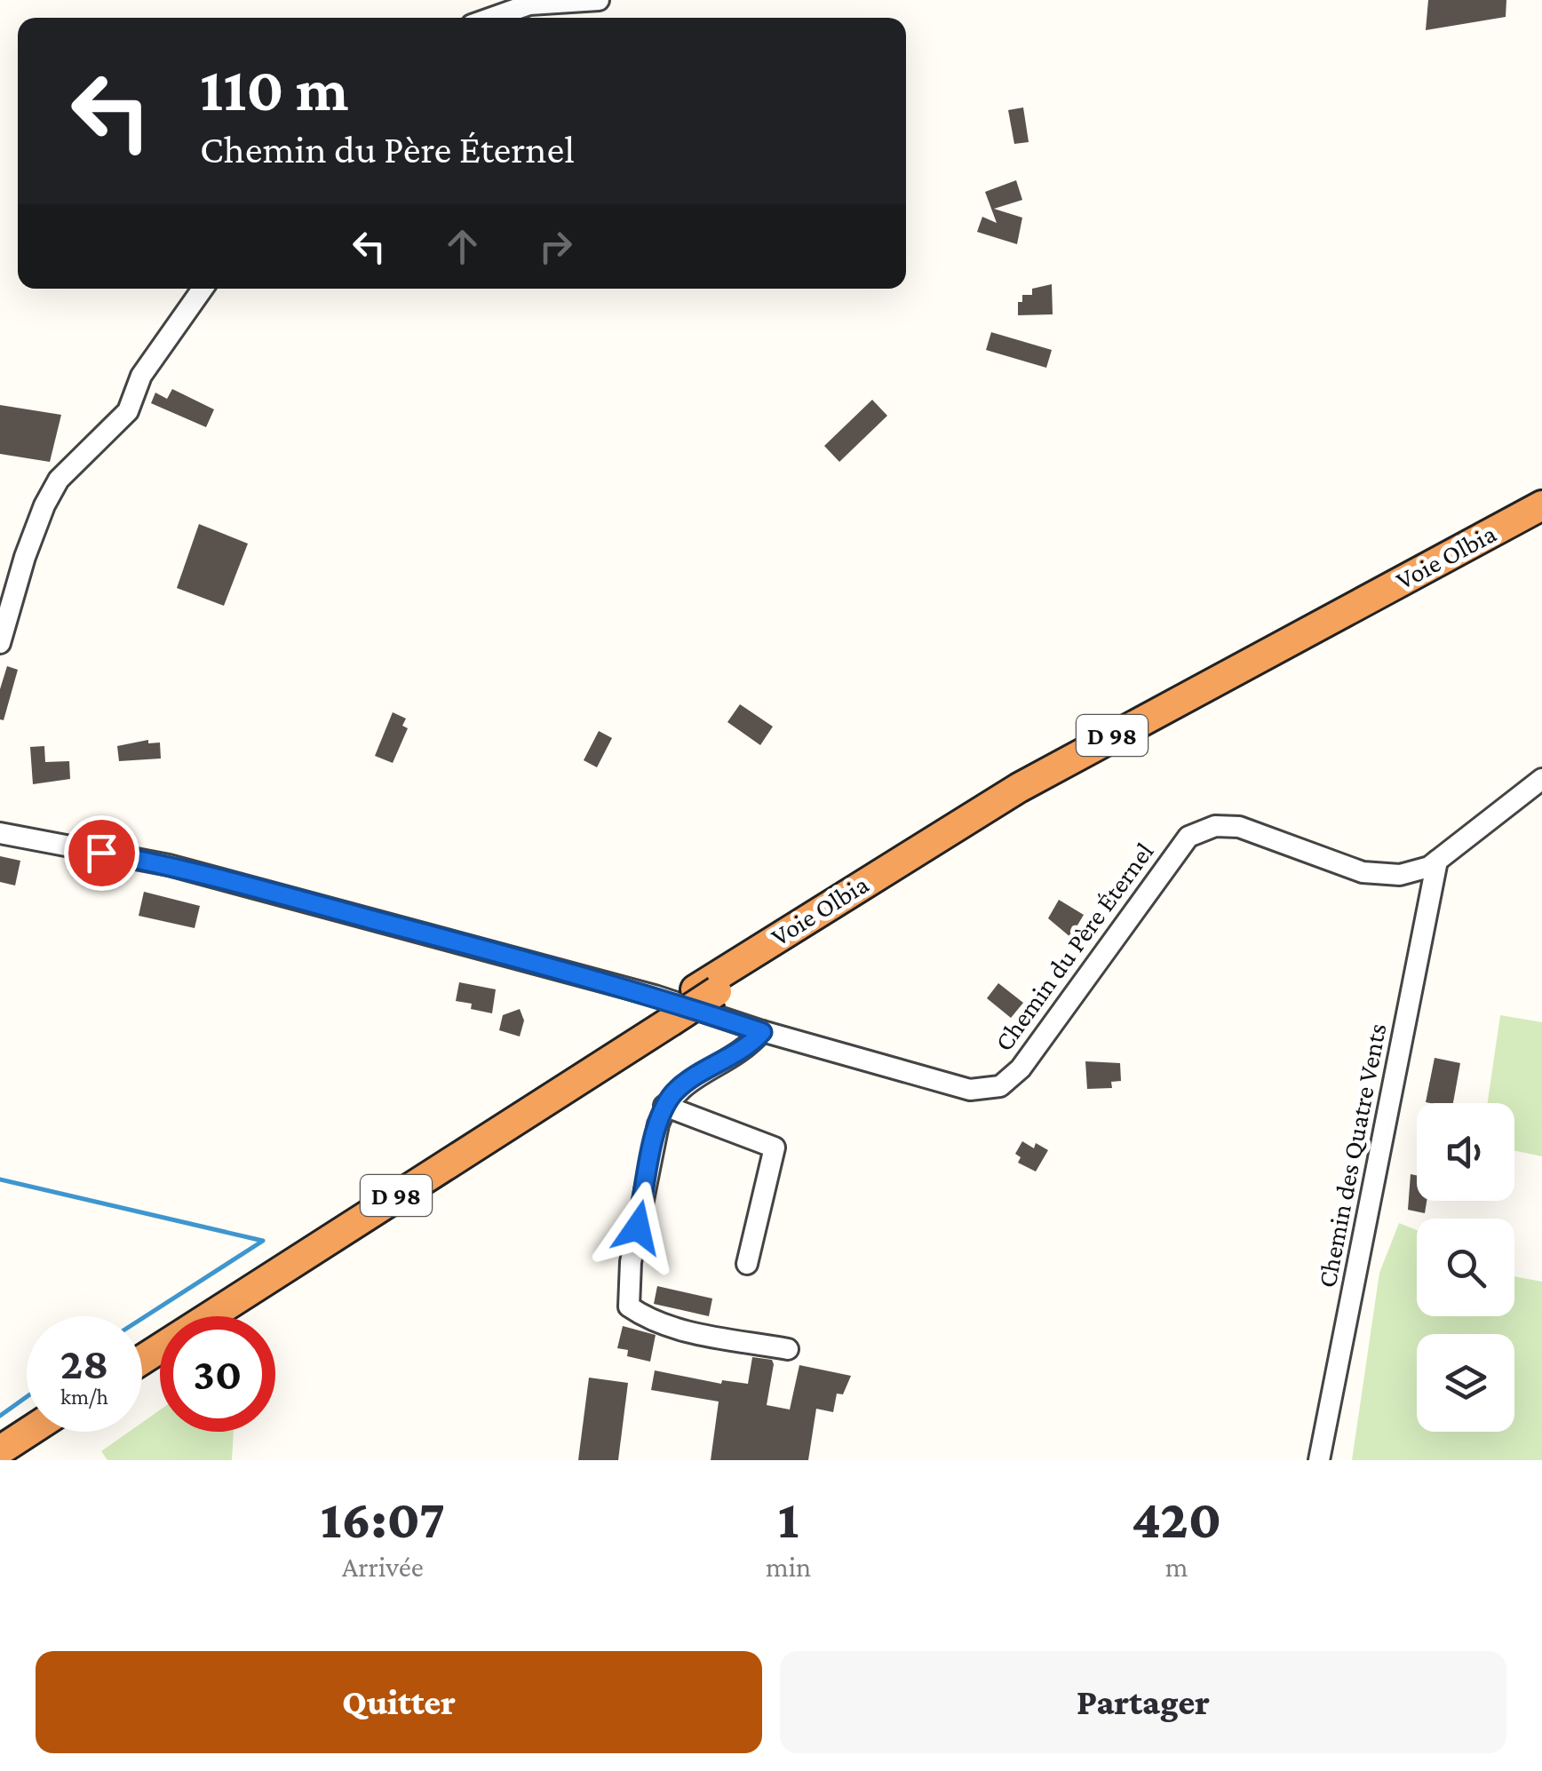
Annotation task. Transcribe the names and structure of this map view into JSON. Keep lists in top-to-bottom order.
{
  "streets": {
    "highway": ["Voie Olbia", "D 98"],
    "street": ["Chemin du Père Éternel", "Chemin des Quatre Vents"]
  },
  "crossings": [
    ["Chemin du Père Éternel", "Chemin des Quatre Vents"]
  ],
  "page": {
    "turn": ["110 m", "Chemin du Père Éternel"],
    "speed": "28 km/h",
    "limit": "30",
    "eta": [
      "16:07",
      "Arrivée",
      "1",
      "min",
      "420",
      "m"
    ],
    "buttons": ["Quitter", "Partager"]
  }
}
